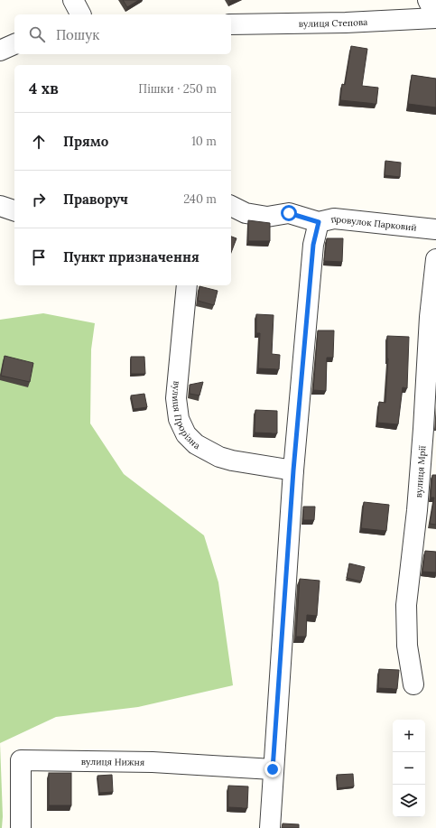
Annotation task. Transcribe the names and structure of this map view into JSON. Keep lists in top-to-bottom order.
{
  "streets": {
    "street": [
      "вулиця Степова",
      "провулок Парковий",
      "вулиця Прорізна",
      "вулиця Мрії",
      "вулиця Нижня"
    ]
  },
  "page": {
    "search": "Пошук",
    "heading": ["4 хв", "Пішки · 250 m"],
    "list": [
      ["Прямо", "10 m"],
      ["Праворуч", "240 m"],
      "Пункт призначення"
    ],
    "map_buttons": ["+", "−"]
  }
}
